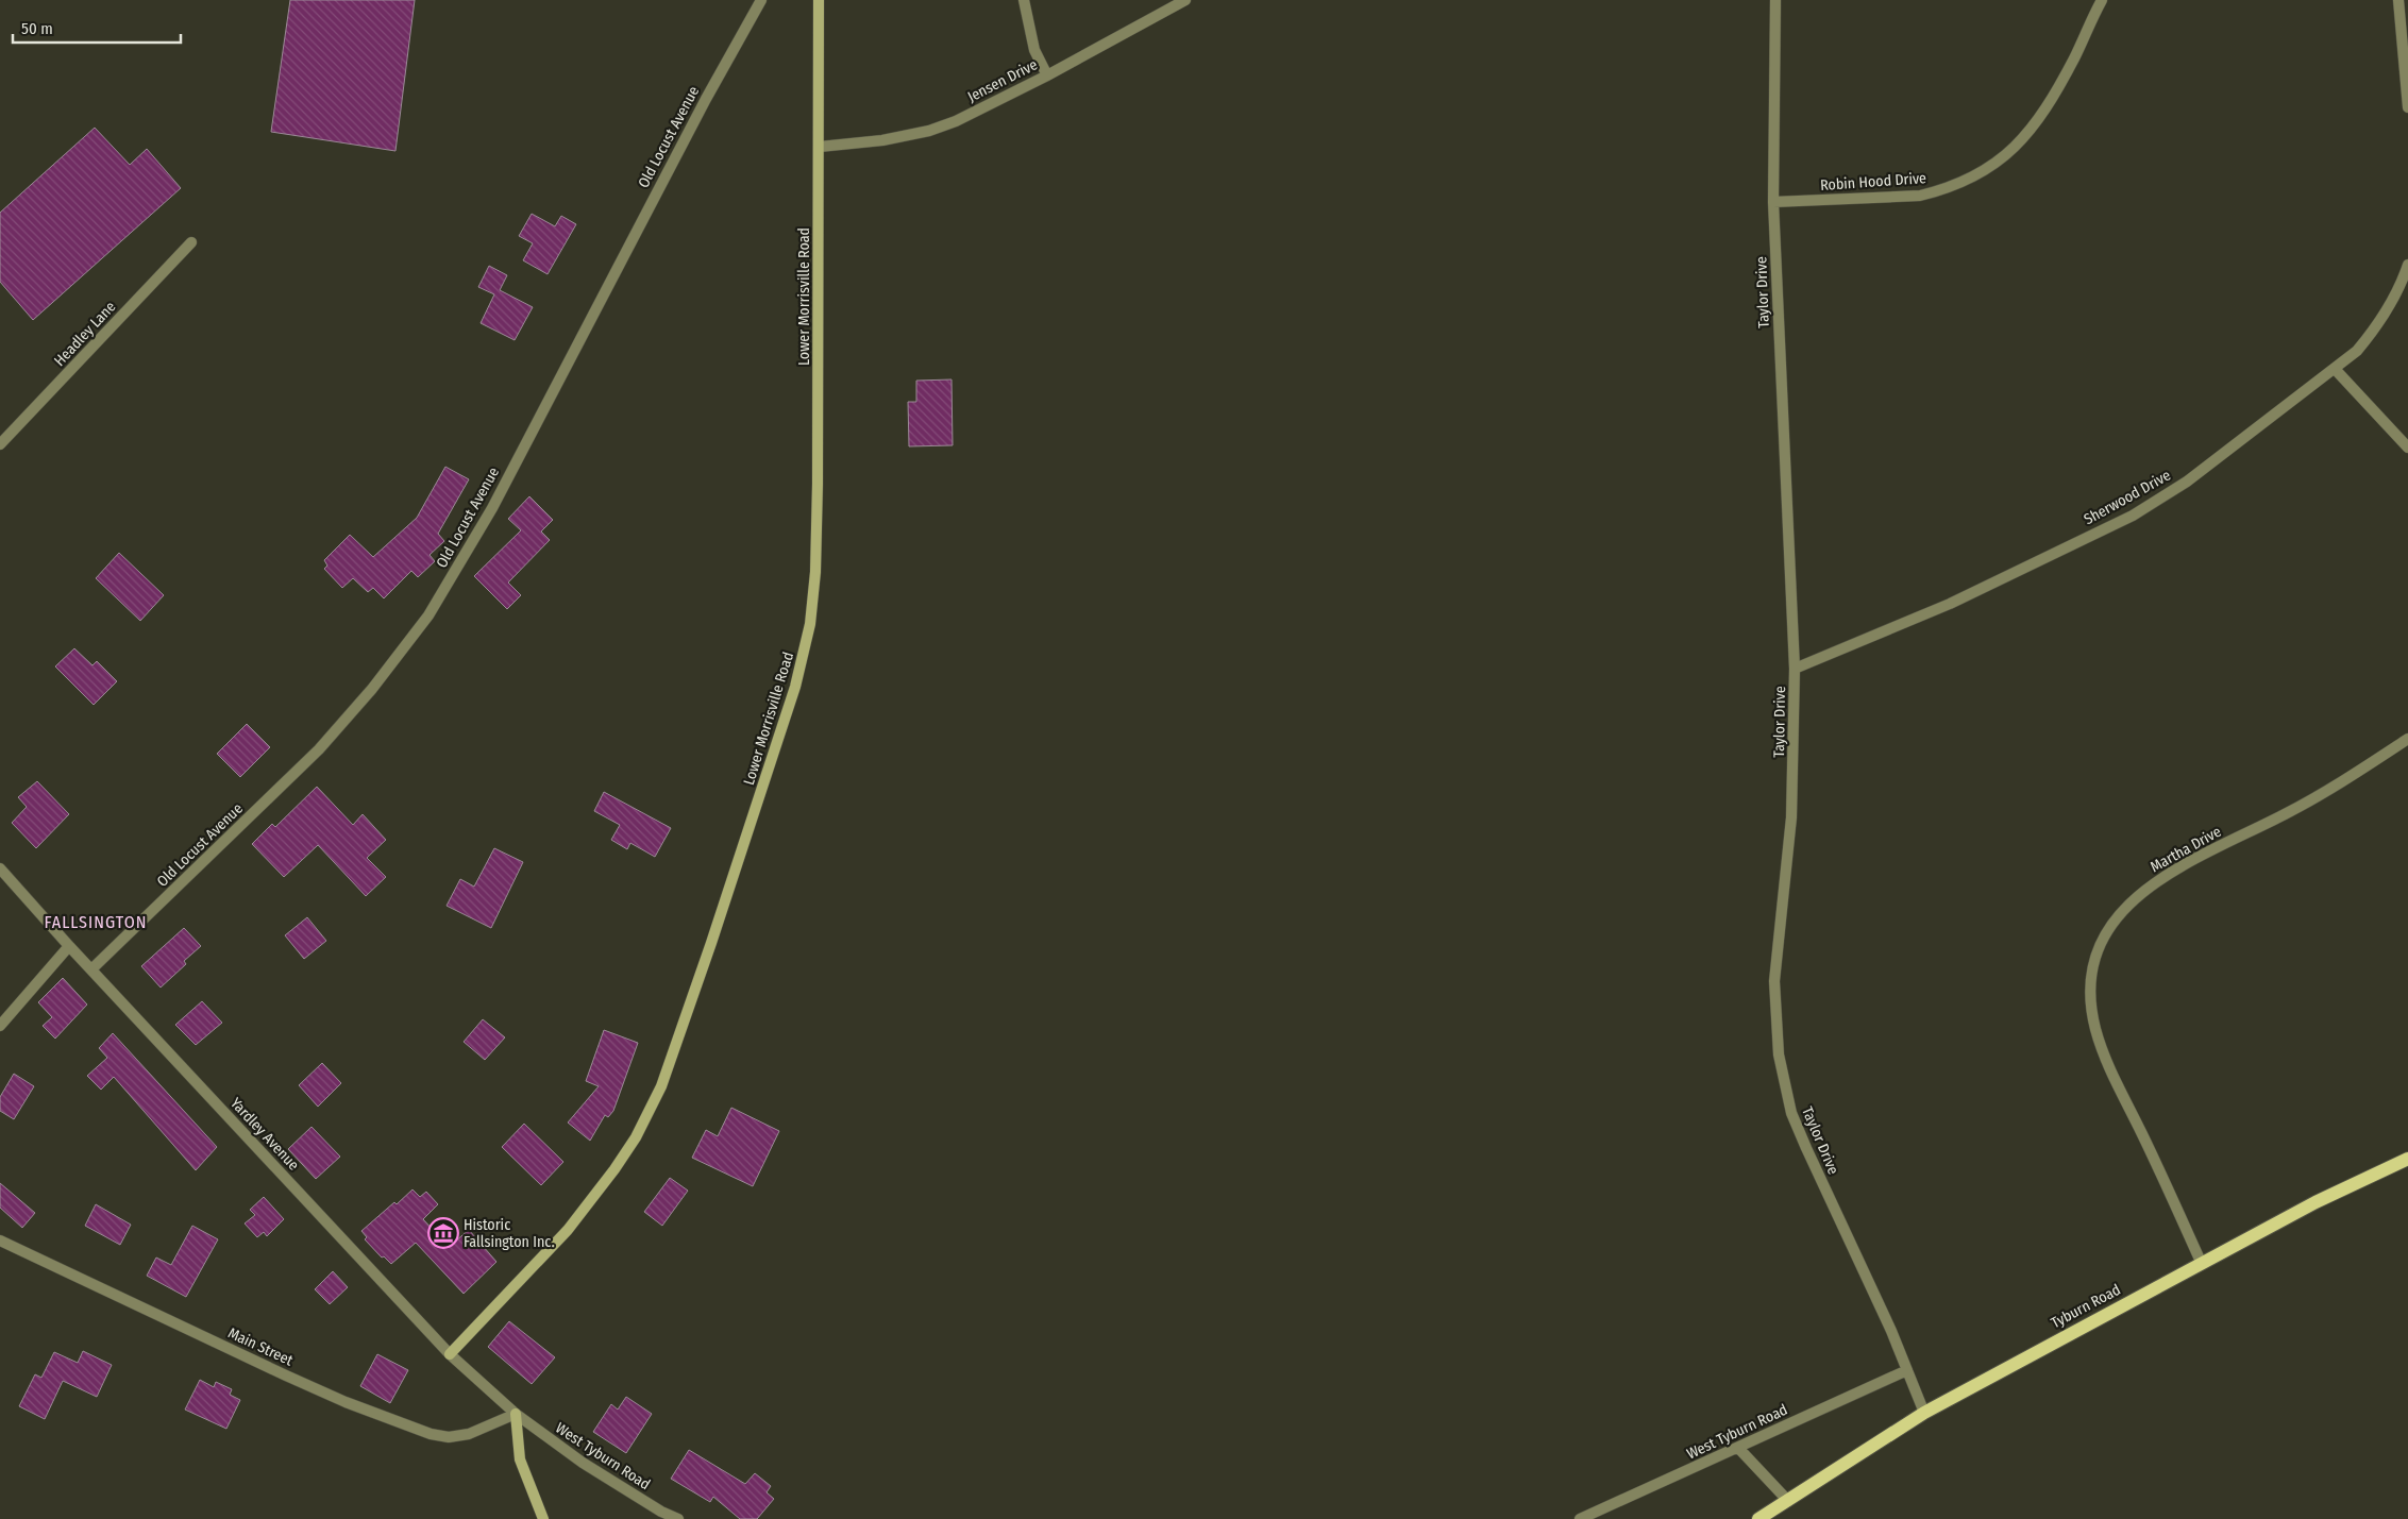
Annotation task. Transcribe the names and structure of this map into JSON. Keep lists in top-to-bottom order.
{
  "streets": {
    "main road": ["Tyburn Road"],
    "street": [
      "Jensen Drive",
      "Old Locust Avenue",
      "Robin Hood Drive",
      "Taylor Drive",
      "Lower Morrisville Road",
      "Headley Lane",
      "Sherwood Drive",
      "Martha Drive",
      "Yardley Avenue",
      "Main Street",
      "West Tyburn Road"
    ]
  },
  "crossings": [
    ["Jensen Drive", "Lower Morrisville Road"],
    ["Old Locust Avenue", "Yardley Avenue"],
    ["Robin Hood Drive", "Taylor Drive"],
    ["Taylor Drive", "Sherwood Drive"],
    ["Taylor Drive", "Tyburn Road"],
    ["Taylor Drive", "West Tyburn Road"],
    ["Lower Morrisville Road", "Yardley Avenue"],
    ["Martha Drive", "Tyburn Road"],
    ["Yardley Avenue", "Main Street"],
    ["Yardley Avenue", "West Tyburn Road"],
    ["Main Street", "West Tyburn Road"]
  ],
  "districts": ["FALLSINGTON"],
  "places": {
    "museum": ["Historic Fallsington Inc."]
  },
  "scale_bar": "50 m"
}
